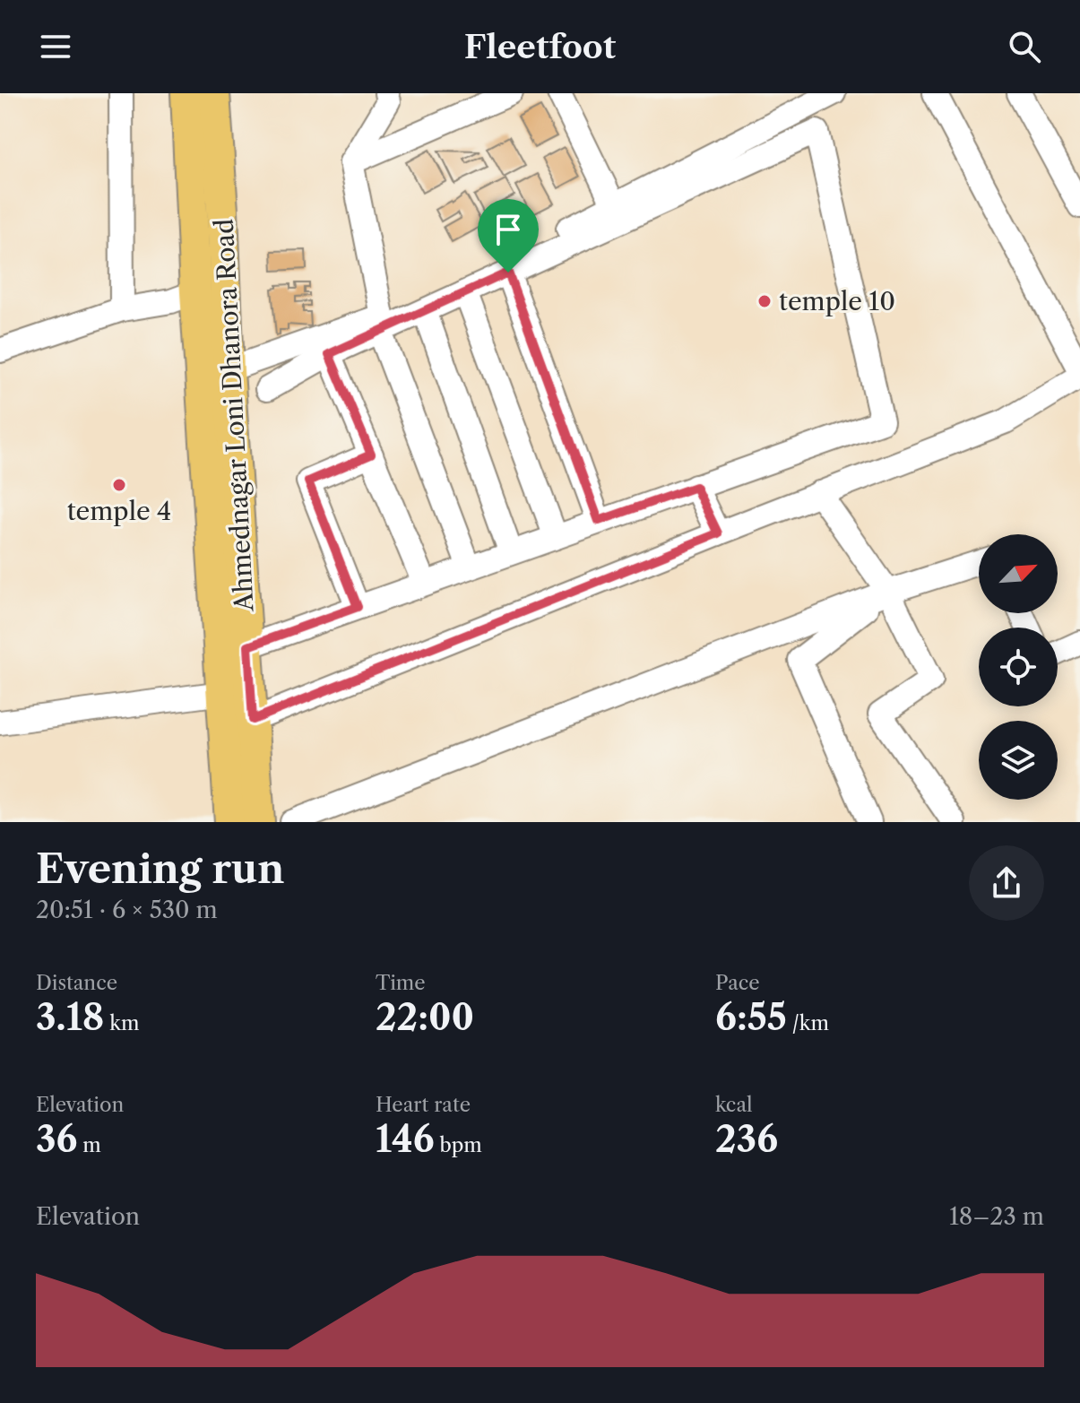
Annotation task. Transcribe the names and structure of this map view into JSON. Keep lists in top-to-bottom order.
{
  "streets": {
    "main road": ["Ahmednagar Loni Dhanora Road"]
  },
  "places": ["temple 10", "temple 4"],
  "north": "top right",
  "page": {
    "header": "Fleetfoot",
    "heading": ["Evening run", "20:51 · 6 × 530 m"],
    "stats": [
      ["Distance", "3.18 km"],
      ["Time", "22:00"],
      ["Pace", "6:55 /km"],
      ["Elevation", "36 m"],
      ["Heart rate", "146 bpm"],
      ["kcal", "236"]
    ],
    "chart": ["Elevation", "18–23 m"]
  }
}
